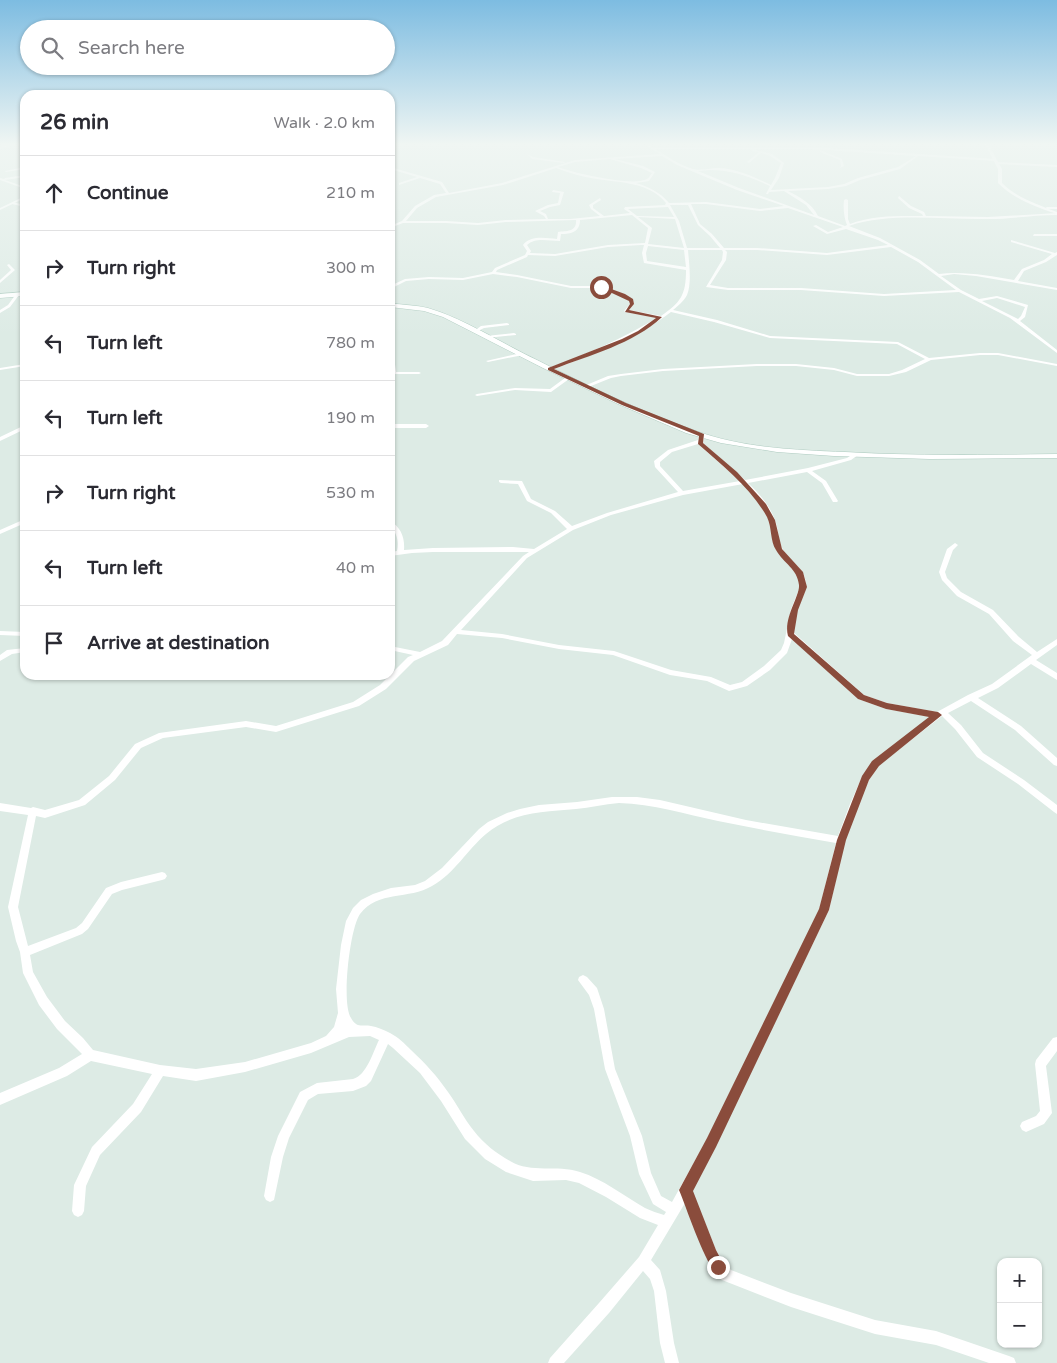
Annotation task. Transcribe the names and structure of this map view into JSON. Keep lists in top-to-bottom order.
{
  "page": {
    "search": "Search here",
    "heading": ["26 min", "Walk · 2.0 km"],
    "list": [
      ["Continue", "210 m"],
      ["Turn right", "300 m"],
      ["Turn left", "780 m"],
      ["Turn left", "190 m"],
      ["Turn right", "530 m"],
      ["Turn left", "40 m"],
      "Arrive at destination"
    ],
    "map_buttons": ["+", "−"]
  }
}
